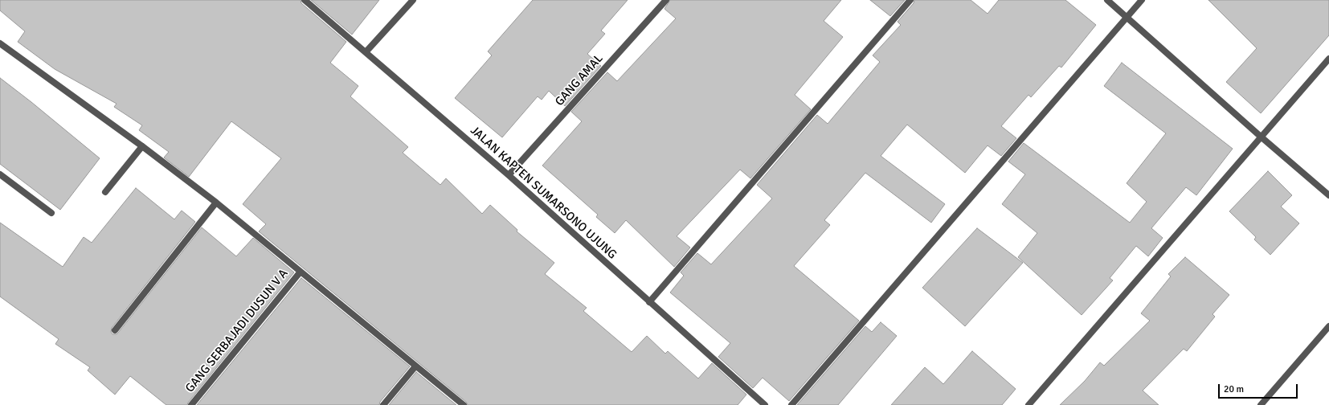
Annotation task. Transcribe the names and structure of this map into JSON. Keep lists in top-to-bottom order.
{
  "streets": {
    "street": ["GANG AMAL", "JALAN KAPTEN SUMARSONO UJUNG", "GANG SERBAJADI DUSUN V A"]
  },
  "crossings": [
    ["GANG AMAL", "JALAN KAPTEN SUMARSONO UJUNG"]
  ],
  "scale_bar": "20 m"
}
